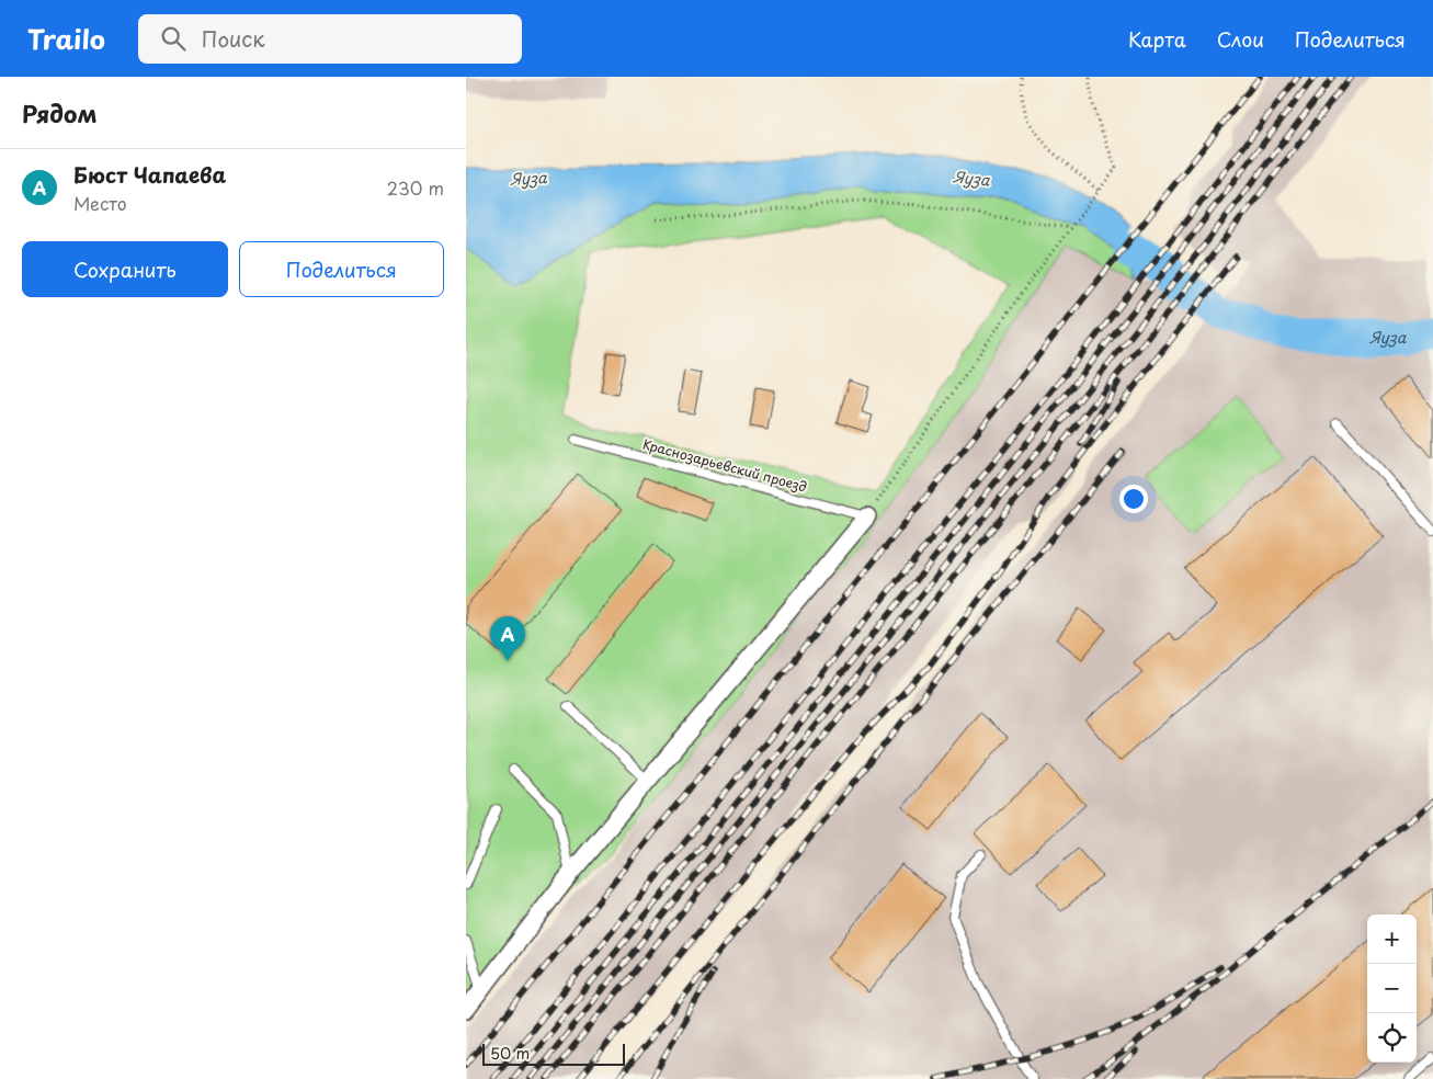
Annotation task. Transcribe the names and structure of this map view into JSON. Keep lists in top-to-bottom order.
{
  "streets": {
    "lane": ["Краснозарьевский проезд"]
  },
  "water": ["Яуза"],
  "scale_bar": "50 m",
  "page": {
    "header": "Trailo",
    "search": "Поиск",
    "nav": ["Карта", "Слои", "Поделиться"],
    "heading": "Рядом",
    "list": [
      {
        "mark": "A",
        "name": "Бюст Чапаева",
        "note": "Место",
        "value": "230 m"
      }
    ],
    "buttons": ["Сохранить", "Поделиться"],
    "pins": "A",
    "map_buttons": ["+", "−"],
    "scale": "50 m"
  }
}
